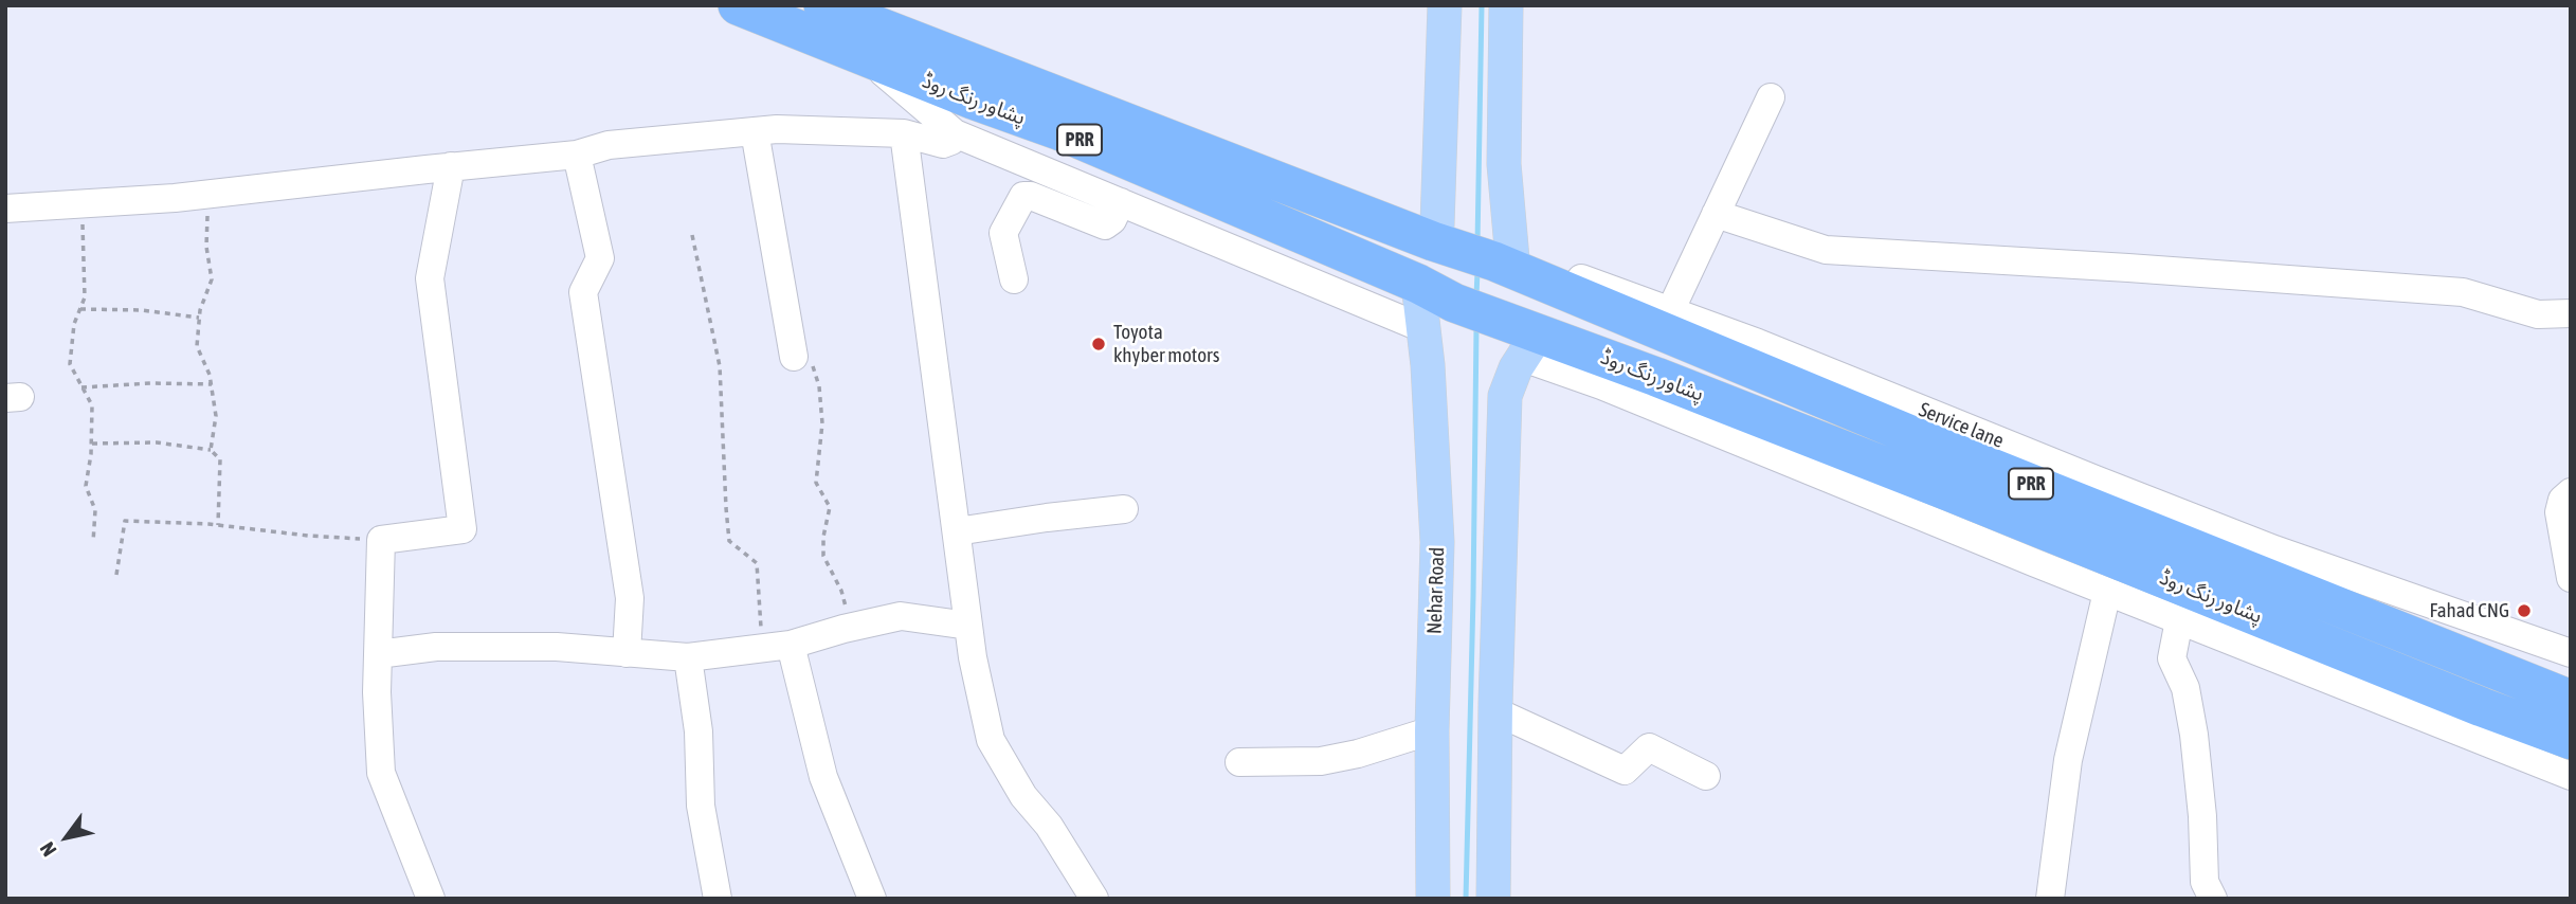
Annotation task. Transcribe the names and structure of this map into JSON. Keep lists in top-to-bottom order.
{
  "streets": {
    "highway": ["پشاور رنگ روڈ", "PRR"],
    "main road": ["Nehar Road"],
    "street": ["Service lane"]
  },
  "crossings": [
    ["پشاور رنگ روڈ", "Service lane"],
    ["پشاور رنگ روڈ", "Nehar Road"]
  ],
  "places": ["Toyota khyber motors", "Fahad CNG"],
  "north": "bottom left"
}
